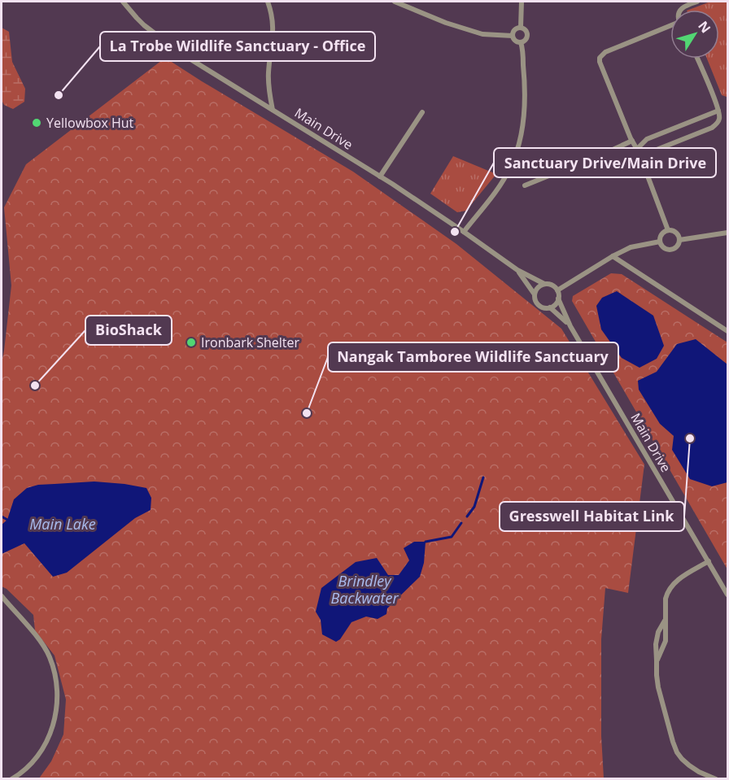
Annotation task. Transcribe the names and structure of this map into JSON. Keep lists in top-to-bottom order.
{
  "streets": {
    "street": ["Main Drive"]
  },
  "water": ["Main Lake", "Brindley Backwater"],
  "places": [
    "La Trobe Wildlife Sanctuary - Office",
    "Yellowbox Hut",
    "Sanctuary Drive/Main Drive",
    "Ironbark Shelter",
    "BioShack",
    "Nangak Tamboree Wildlife Sanctuary",
    "Gresswell Habitat Link"
  ],
  "north": "top right"
}
